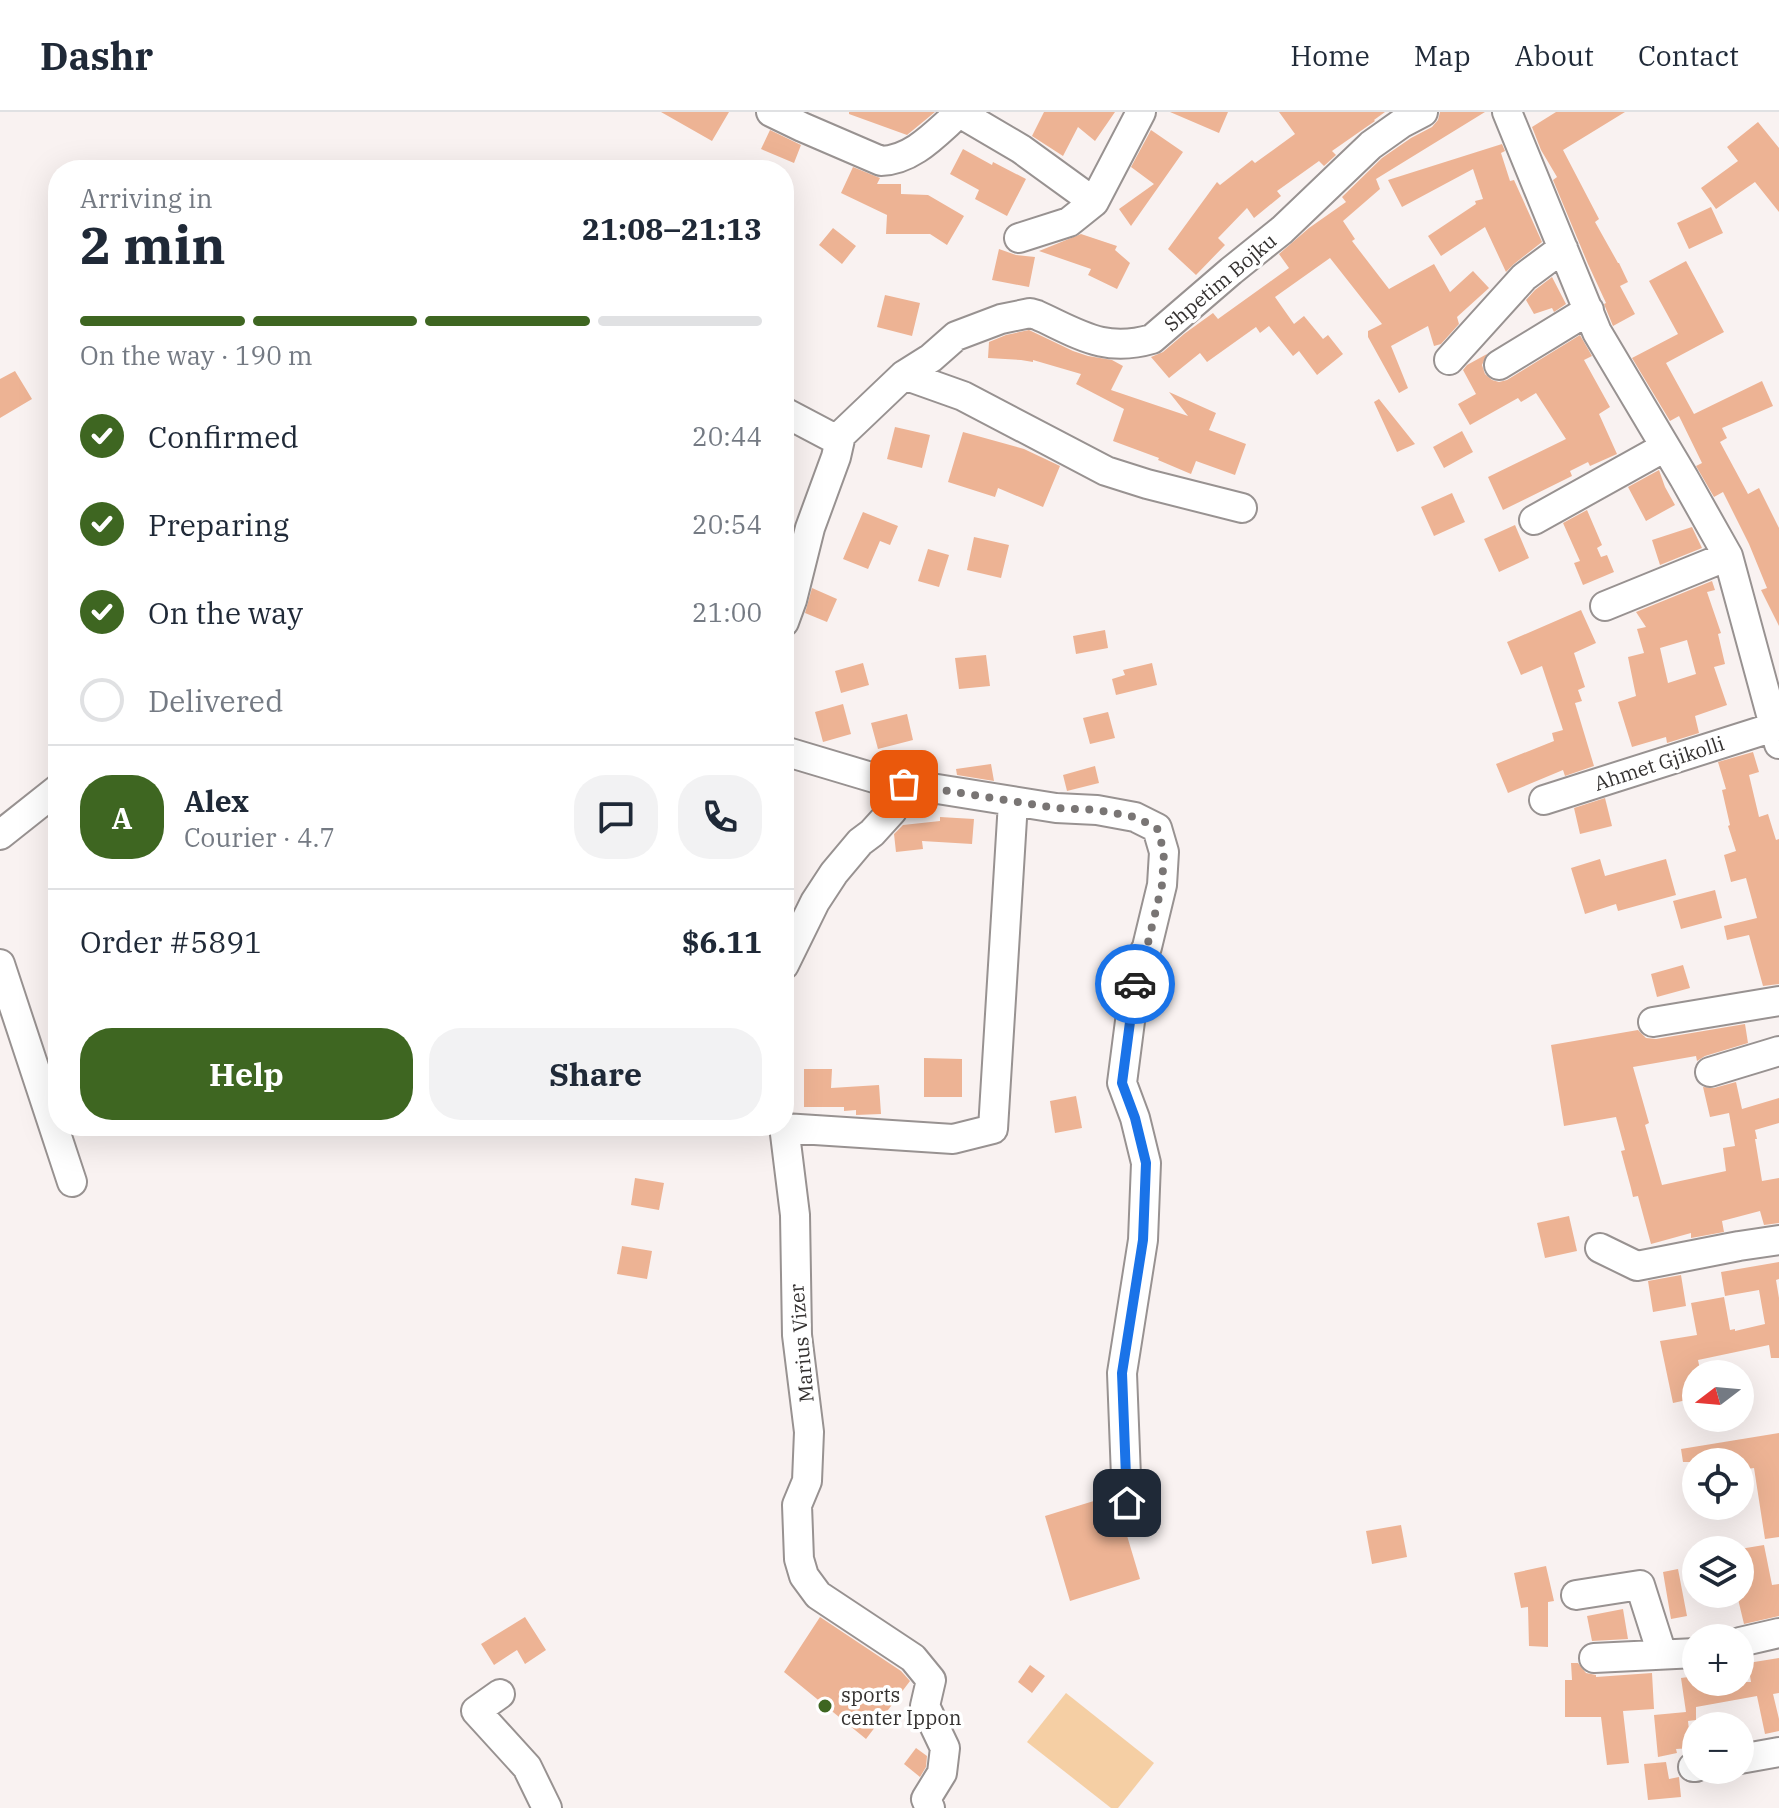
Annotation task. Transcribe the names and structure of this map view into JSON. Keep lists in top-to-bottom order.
{
  "streets": {
    "street": ["Shpetim Bojku", "Ahmet Gjikolli", "Marius Vizer"]
  },
  "places": ["sports center Ippon"],
  "north": "left",
  "page": {
    "header": "Dashr",
    "nav": [
      "Home",
      "Map",
      "About",
      "Contact"
    ],
    "heading": ["2 min", "Arriving in", "21:08–21:13"],
    "panel": [
      "Alex",
      "Courier · 4.7",
      "Order #5891",
      "$6.11"
    ],
    "bar": "On the way · 190 m",
    "list": [
      ["Confirmed", "20:44"],
      ["Preparing", "20:54"],
      ["On the way", "21:00"],
      "Delivered"
    ],
    "round": "A",
    "buttons": ["Help", "Share"],
    "map_buttons": ["+", "−"]
  }
}
